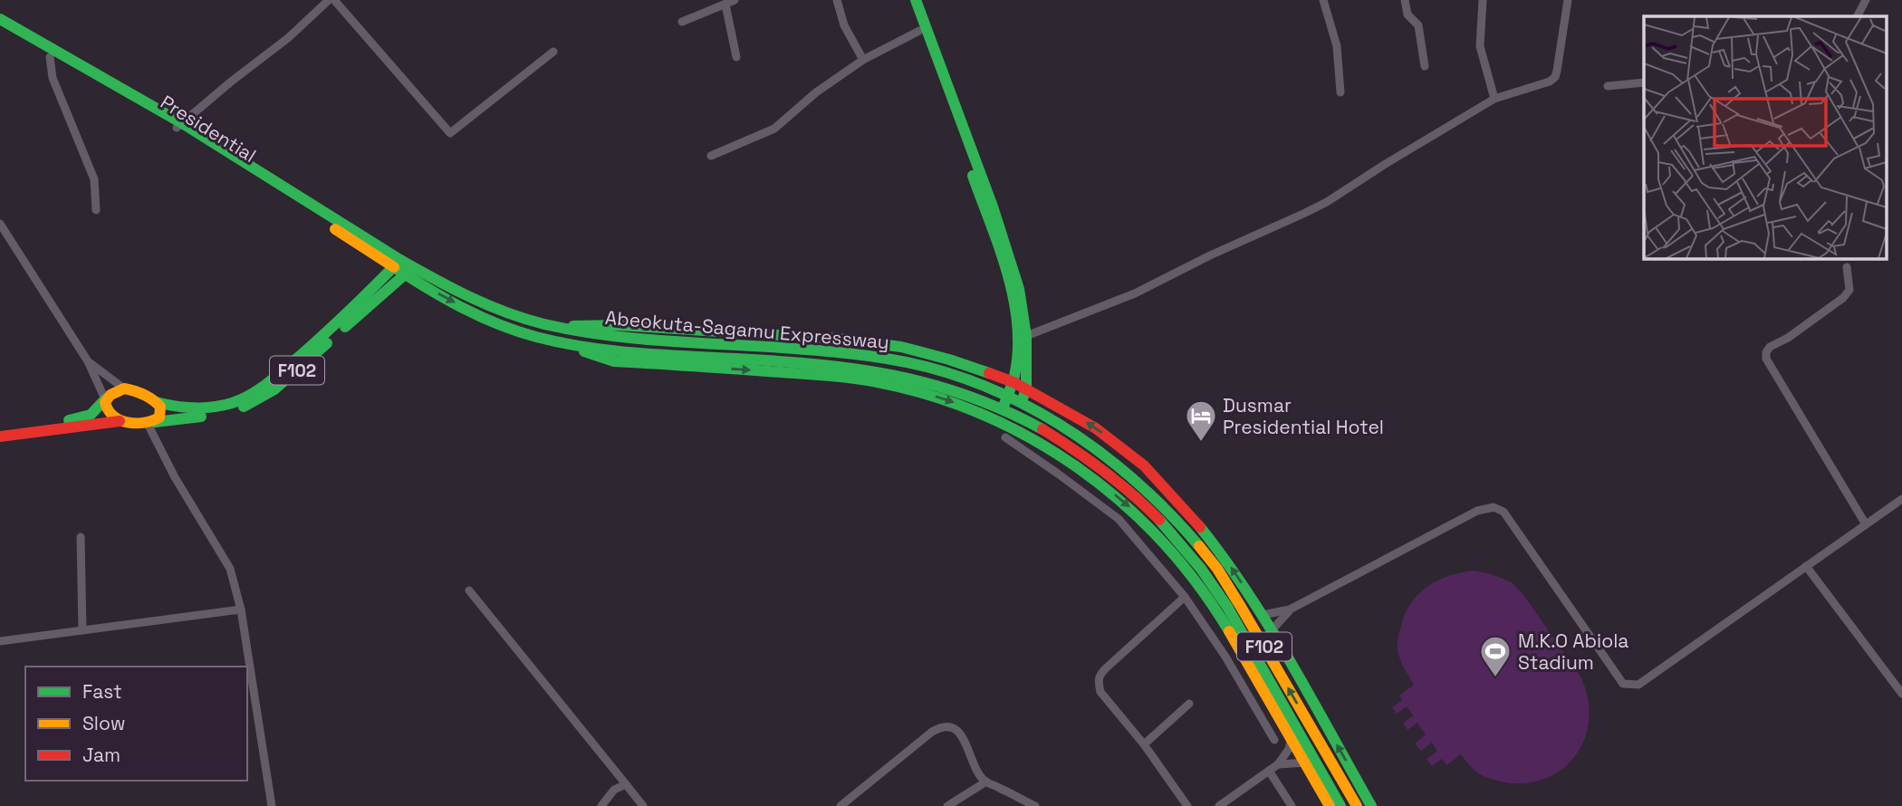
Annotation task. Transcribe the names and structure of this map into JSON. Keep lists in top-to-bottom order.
{
  "streets": {
    "main road": ["Presidential", "Abeokuta-Sagamu Expressway", "F102"]
  },
  "crossings": [
    ["Presidential", "Abeokuta-Sagamu Expressway"],
    ["Abeokuta-Sagamu Expressway", "F102"]
  ],
  "places": {
    "hotel": ["Dusmar Presidential Hotel"],
    "sports": ["M.K.O Abiola Stadium"]
  },
  "legend": ["Fast", "Slow", "Jam"]
}
